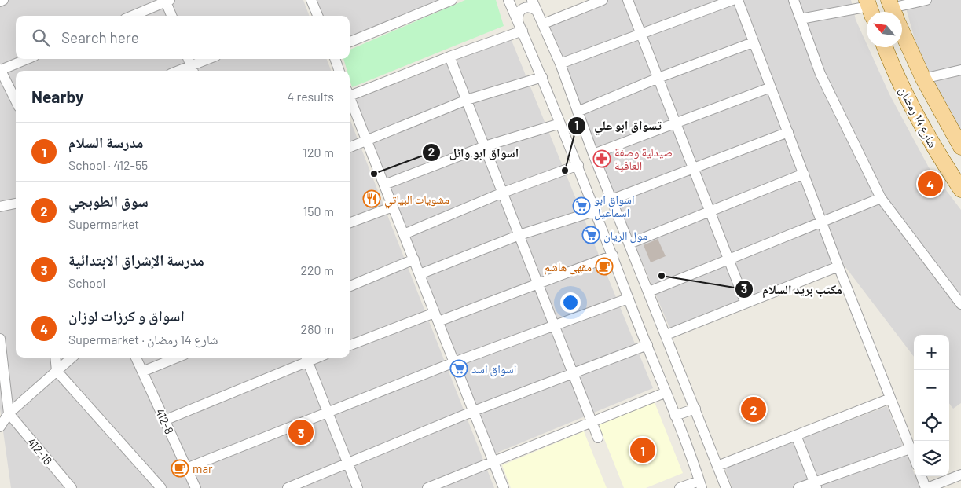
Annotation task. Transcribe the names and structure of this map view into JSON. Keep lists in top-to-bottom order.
{
  "streets": {
    "main road": ["شارع 14 رمضان"],
    "street": ["412-8", "412-16"]
  },
  "places": {
    "pharmacy": ["صيدلية وصفة العافية"],
    "other": ["تسواق ابو علي", "اسواق ابو وائل", "مكتب بريد السلام"],
    "restaurant": ["مشويات البياتي"],
    "supermarket": ["اسواق ابو اسماعيل", "مول الريان", "اسواق اسد"],
    "cafe": ["مقهى هاشم", "mar"]
  },
  "north": "top left",
  "page": {
    "search": "Search here",
    "heading": ["Nearby", "4 results"],
    "list": [
      {
        "mark": "1",
        "name": "مدرسة السلام",
        "note": "School · 412-55",
        "value": "120 m"
      },
      {
        "mark": "2",
        "name": "سوق الطوبجي",
        "note": "Supermarket",
        "value": "150 m"
      },
      {
        "mark": "3",
        "name": "مدرسة الإشراق الابتدائية",
        "note": "School",
        "value": "220 m"
      },
      {
        "mark": "4",
        "name": "اسواق و كرزات لوزان",
        "note": "Supermarket · شارع 14 رمضان",
        "value": "280 m"
      }
    ],
    "pins": [
      "4",
      "2",
      "3",
      "1"
    ],
    "map_buttons": ["+", "−"]
  }
}
